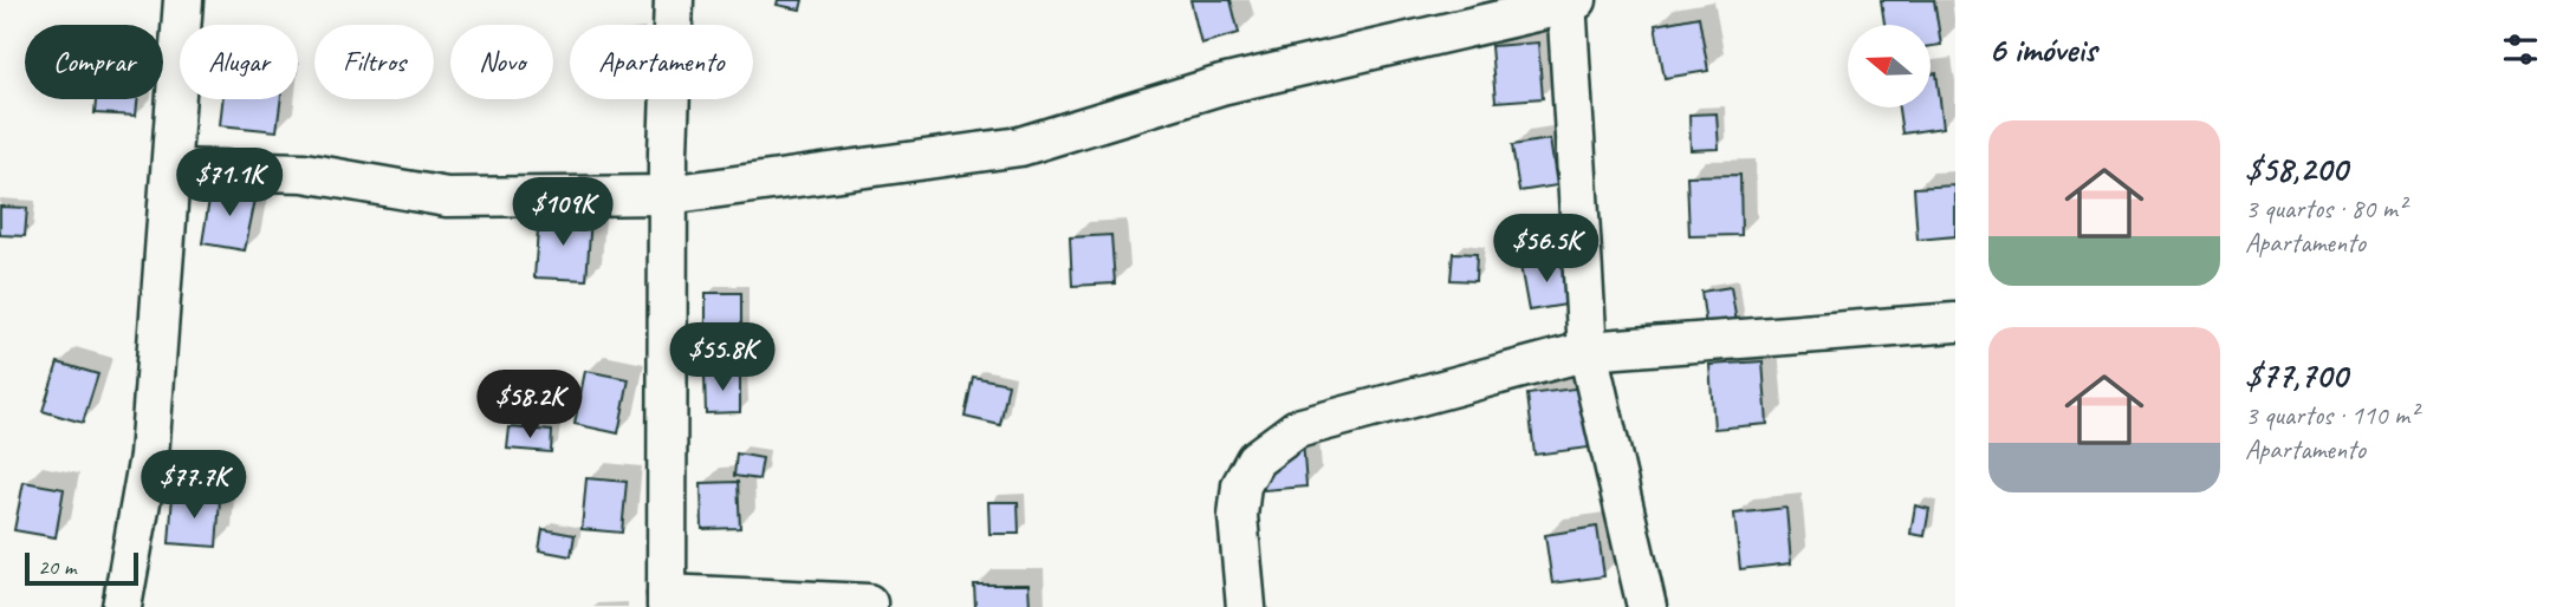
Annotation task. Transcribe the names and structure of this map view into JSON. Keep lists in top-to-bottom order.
{
  "scale_bar": "20 m",
  "north": "left",
  "page": {
    "heading": "6 imóveis",
    "chip": [
      "Comprar",
      "Alugar",
      "Filtros",
      "Novo",
      "Apartamento"
    ],
    "list": [
      {
        "name": "$58,200",
        "note": "3 quartos · 80 m² · Apartamento"
      },
      {
        "name": "$77,700",
        "note": "3 quartos · 110 m² · Apartamento"
      }
    ],
    "price": [
      "$71.1K",
      "$109K",
      "$56.5K",
      "$55.8K",
      "$58.2K",
      "$77.7K"
    ],
    "scale": "20 m"
  }
}
